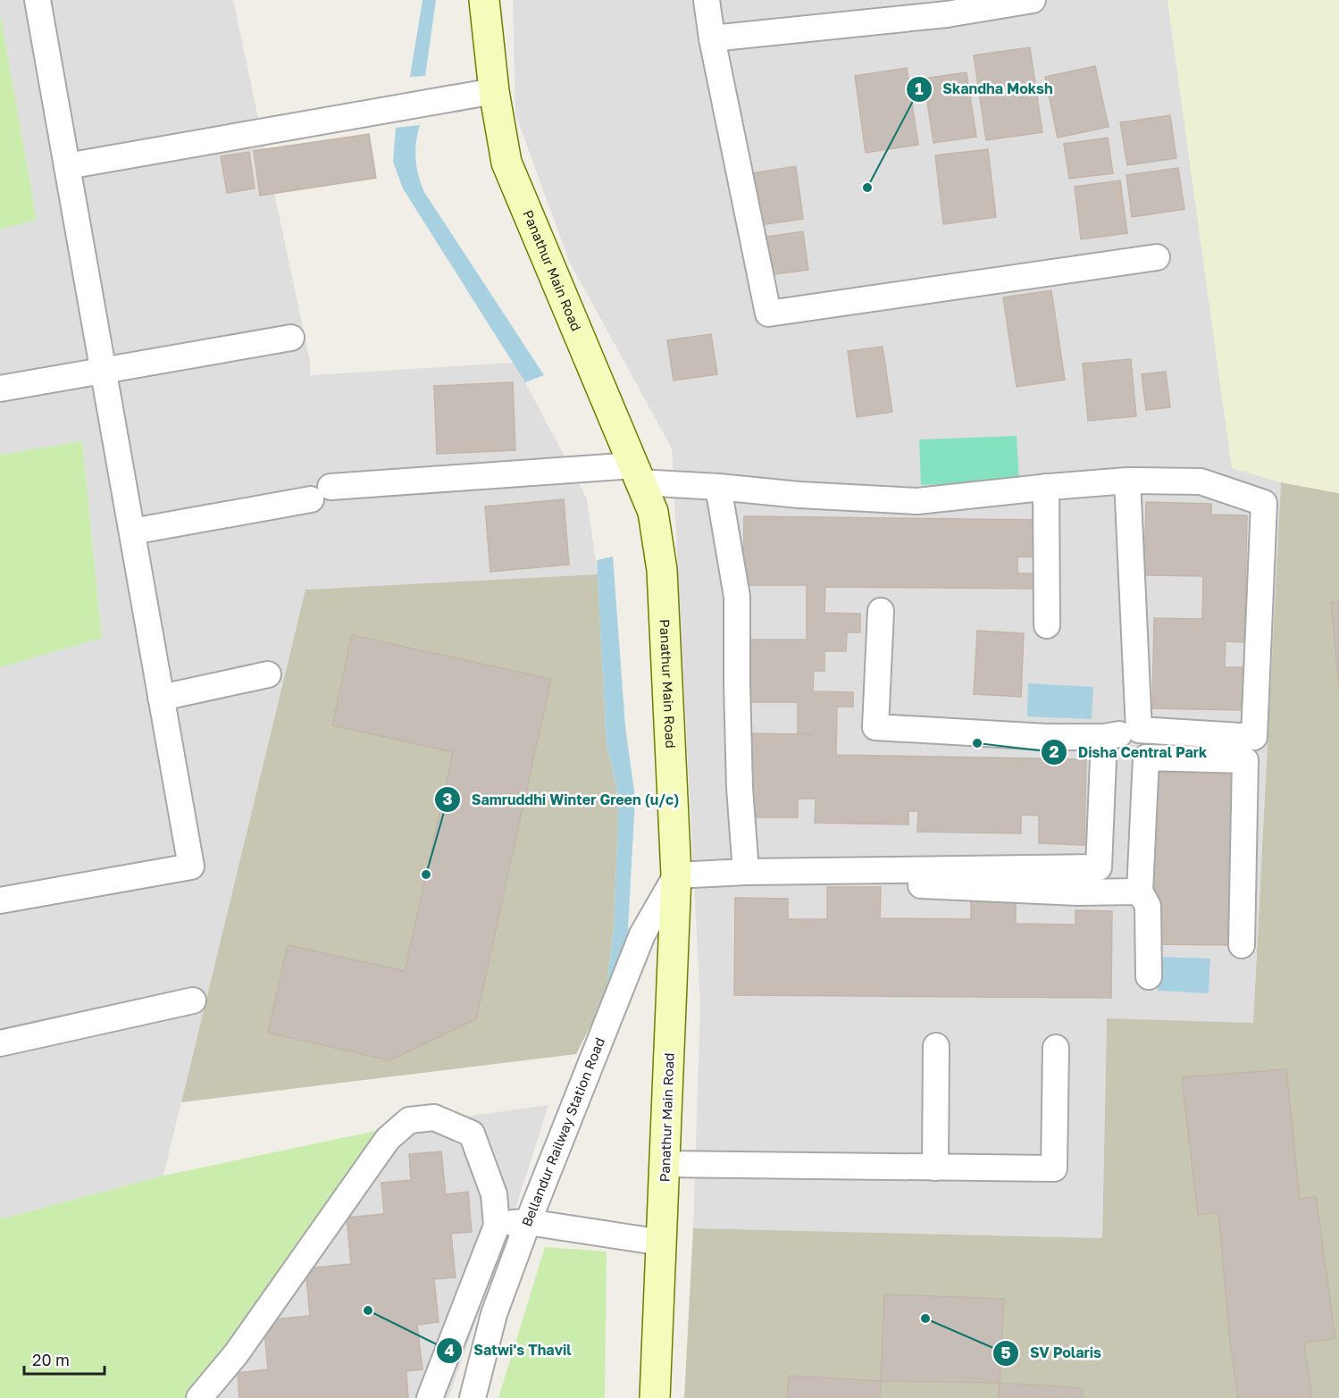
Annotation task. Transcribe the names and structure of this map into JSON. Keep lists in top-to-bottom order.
{
  "streets": {
    "street": ["Panathur Main Road", "Bellandur Railway Station Road"]
  },
  "crossings": [
    ["Panathur Main Road", "Bellandur Railway Station Road"]
  ],
  "places": [
    "Skandha Moksh",
    "Disha Central Park",
    "Samruddhi Winter Green (u/c)",
    "Satwi's Thavil",
    "SV Polaris"
  ],
  "scale_bar": "20 m"
}
